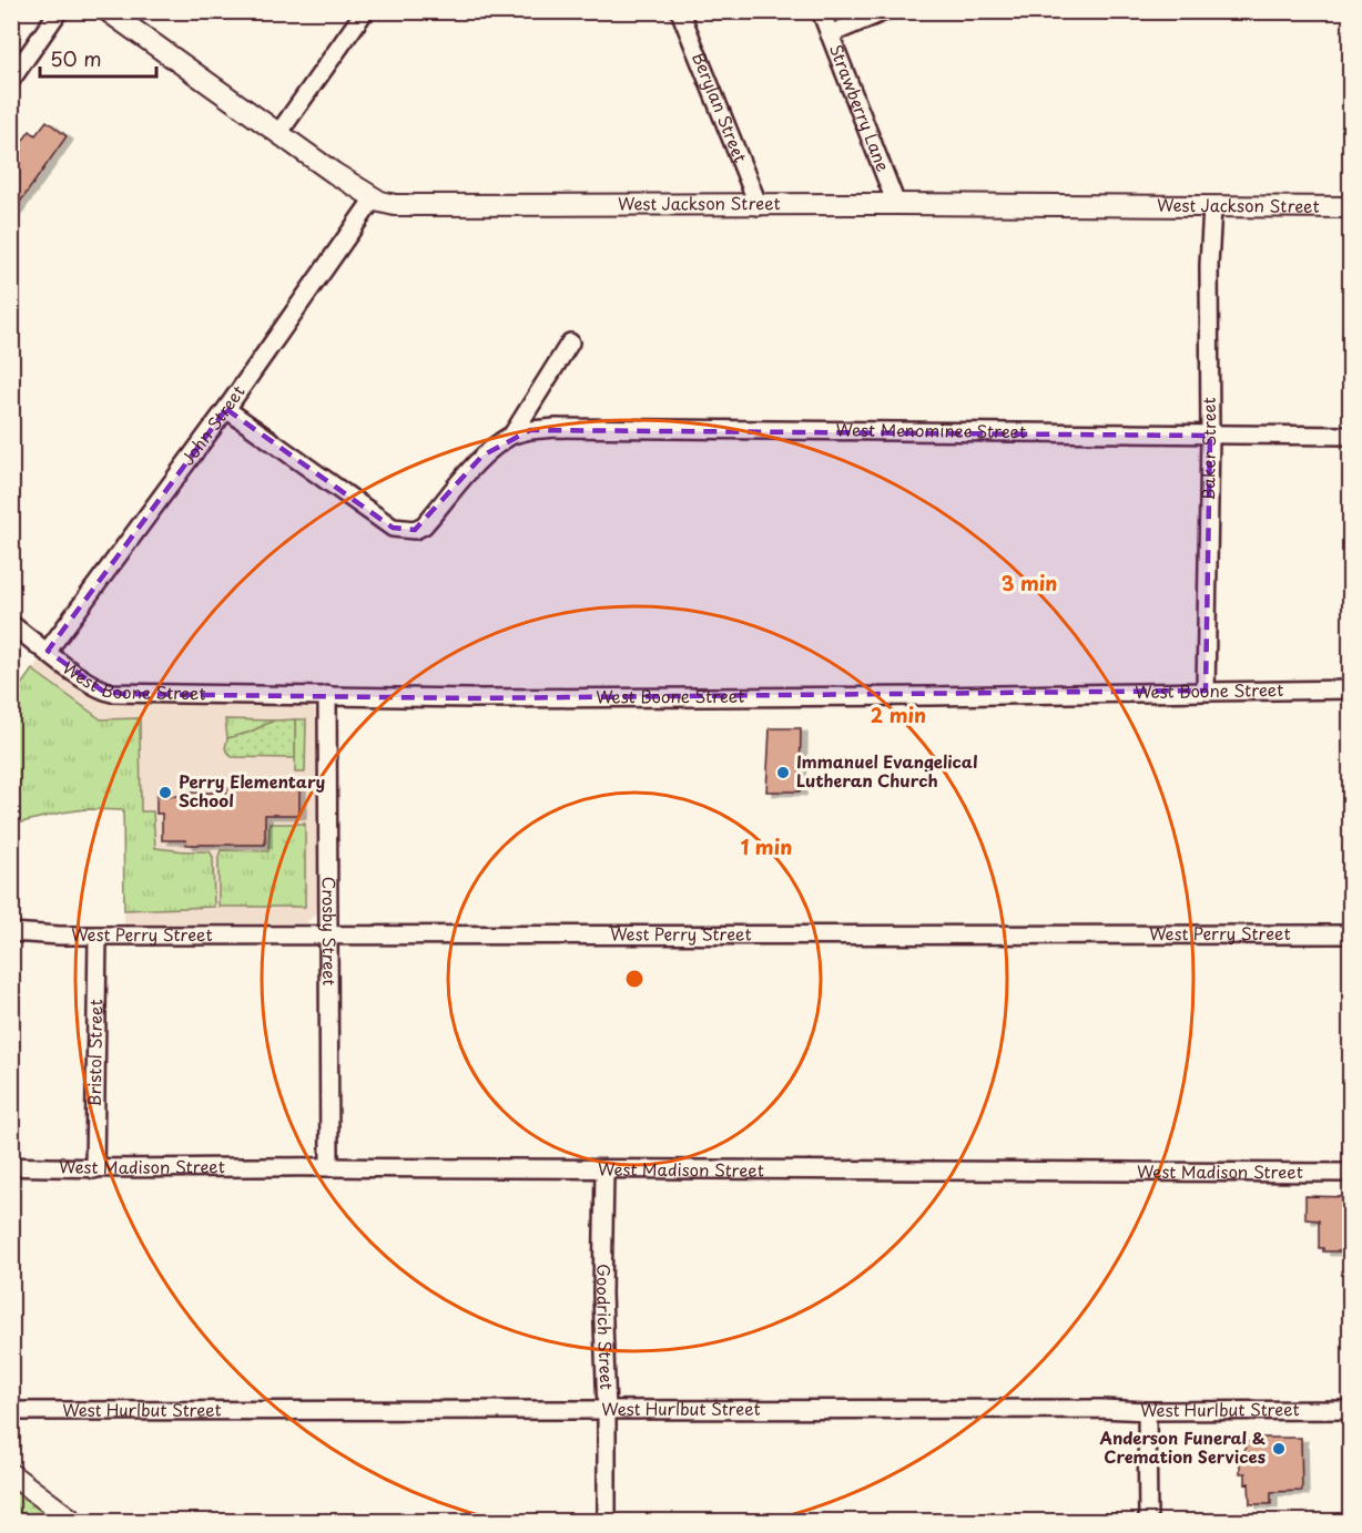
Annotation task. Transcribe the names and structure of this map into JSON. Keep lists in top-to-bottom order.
{
  "streets": {
    "street": [
      "Strawberry Lane",
      "Berylan Street",
      "West Jackson Street",
      "John Street",
      "West Menominee Street",
      "Baker Street",
      "West Boone Street",
      "Crosby Street",
      "West Perry Street",
      "Bristol Street",
      "West Madison Street",
      "Goodrich Street",
      "West Hurlbut Street"
    ]
  },
  "crossings": [
    ["Strawberry Lane", "West Jackson Street"],
    ["Berylan Street", "West Jackson Street"],
    ["West Jackson Street", "John Street"],
    ["West Jackson Street", "Baker Street"],
    ["John Street", "West Boone Street"],
    ["West Menominee Street", "Baker Street"],
    ["Baker Street", "West Boone Street"],
    ["West Boone Street", "Crosby Street"],
    ["Crosby Street", "West Perry Street"],
    ["Crosby Street", "West Madison Street"],
    ["West Perry Street", "Bristol Street"],
    ["Bristol Street", "West Madison Street"],
    ["West Madison Street", "Goodrich Street"],
    ["Goodrich Street", "West Hurlbut Street"]
  ],
  "places": ["Immanuel Evangelical Lutheran Church", "Perry Elementary School", "Anderson Funeral & Cremation Services"],
  "scale_bar": "50 m",
  "rings": ["3 min", "2 min", "1 min"]
}
